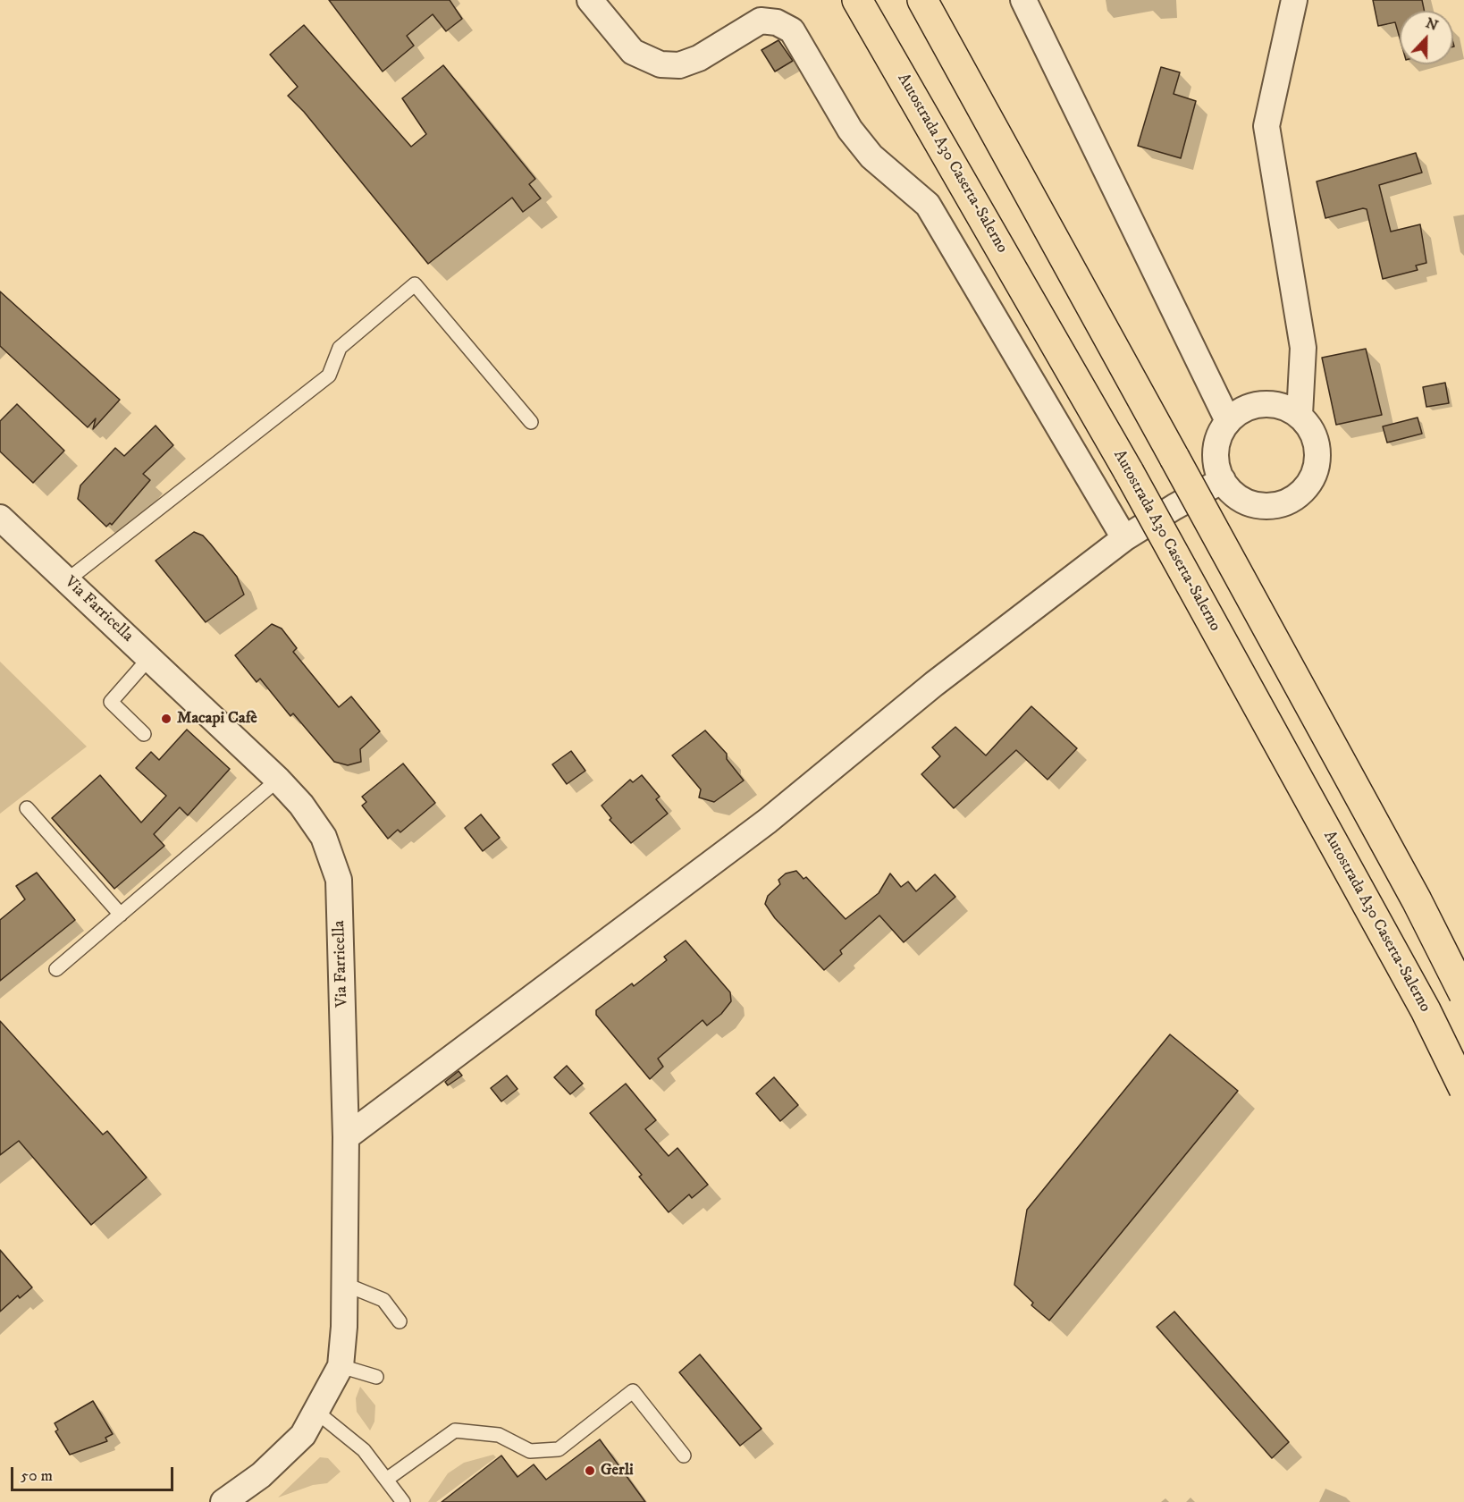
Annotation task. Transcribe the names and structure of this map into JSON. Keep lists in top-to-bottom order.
{
  "streets": {
    "highway": ["Autostrada A30 Caserta-Salerno"],
    "street": ["Via Farricella"]
  },
  "places": ["Macapi Cafè", "Gerli"],
  "scale_bar": "50 m",
  "north": "top"
}
